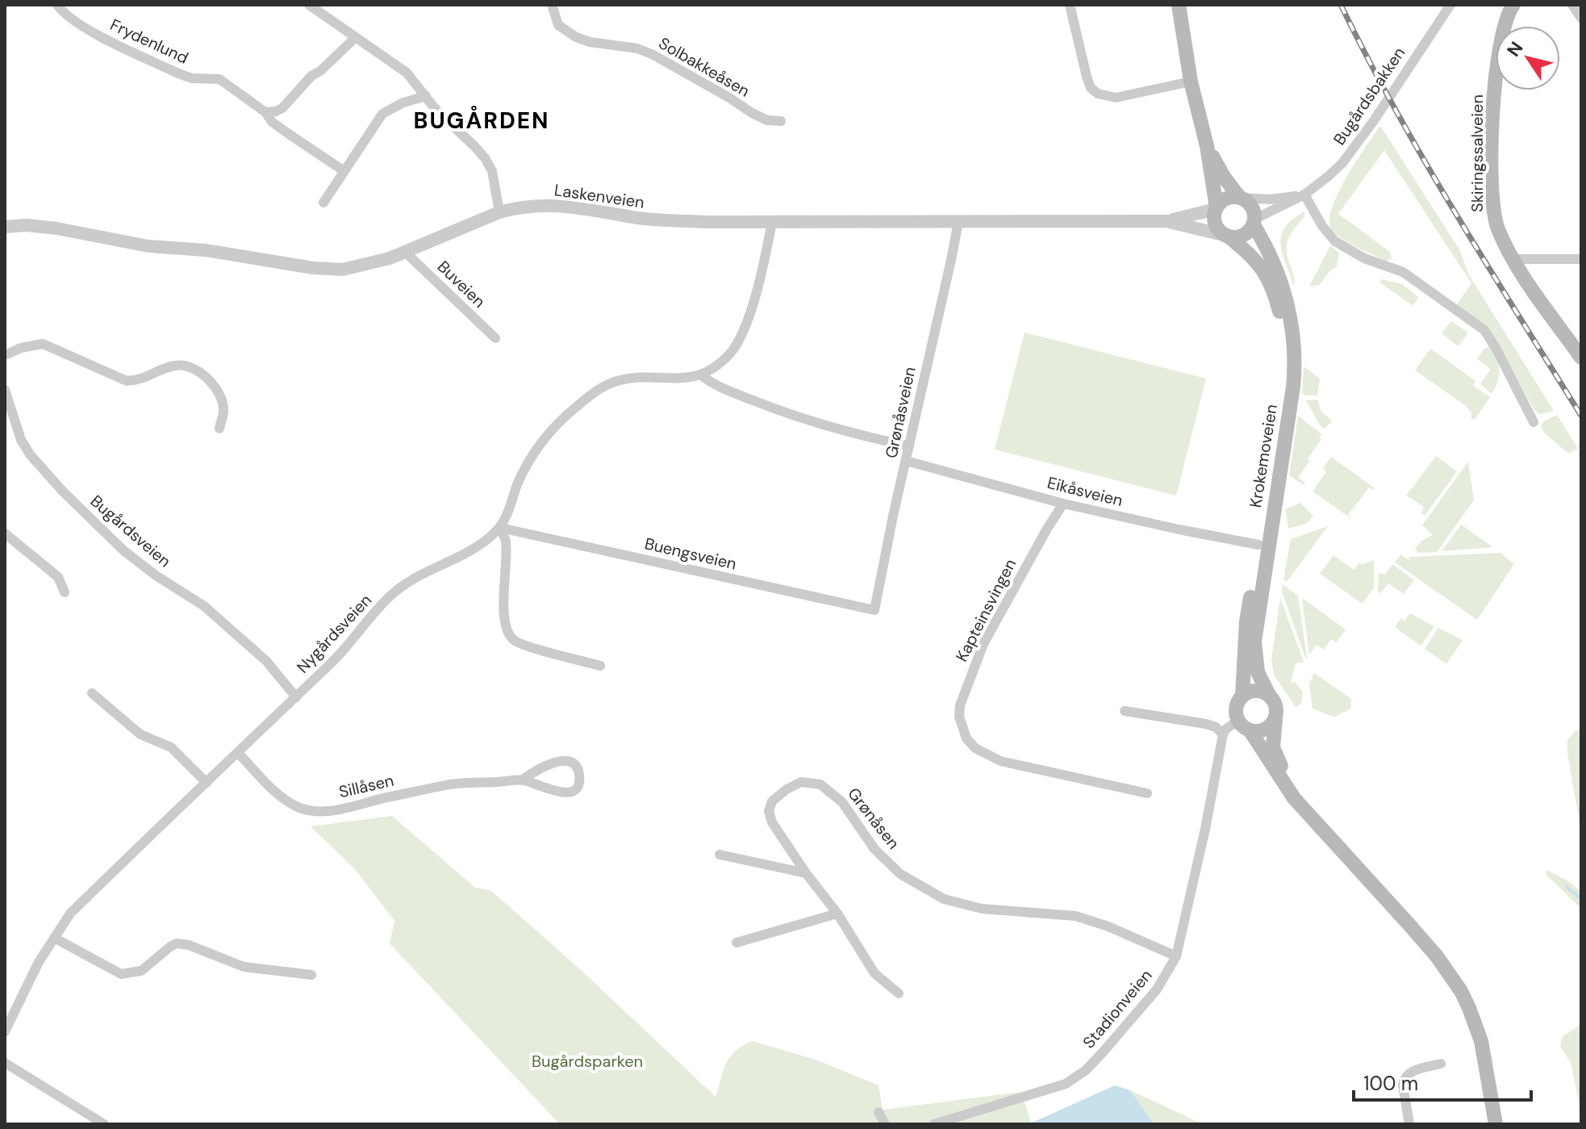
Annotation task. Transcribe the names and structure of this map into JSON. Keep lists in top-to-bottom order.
{
  "streets": {
    "main road": ["Skiringssalveien", "Krokemoveien"],
    "street": [
      "Frydenlund",
      "Solbakkeåsen",
      "Bugårdsbakken",
      "Laskenveien",
      "Buveien",
      "Grønåsveien",
      "Eikåsveien",
      "Bugårdsveien",
      "Buengsveien",
      "Kapteinsvingen",
      "Nygårdsveien",
      "Sillåsen",
      "Grønåsen",
      "Stadionveien"
    ]
  },
  "crossings": [
    ["Bugårdsbakken", "Laskenveien"],
    ["Bugårdsbakken", "Krokemoveien"],
    ["Laskenveien", "Buveien"],
    ["Laskenveien", "Grønåsveien"],
    ["Laskenveien", "Krokemoveien"],
    ["Grønåsveien", "Eikåsveien"],
    ["Grønåsveien", "Buengsveien"],
    ["Krokemoveien", "Eikåsveien"],
    ["Eikåsveien", "Kapteinsvingen"],
    ["Bugårdsveien", "Nygårdsveien"],
    ["Buengsveien", "Nygårdsveien"],
    ["Nygårdsveien", "Sillåsen"],
    ["Grønåsen", "Stadionveien"]
  ],
  "districts": ["BUGÅRDEN"],
  "parks": ["Bugårdsparken"],
  "scale_bar": "100 m",
  "north": "top left"
}
